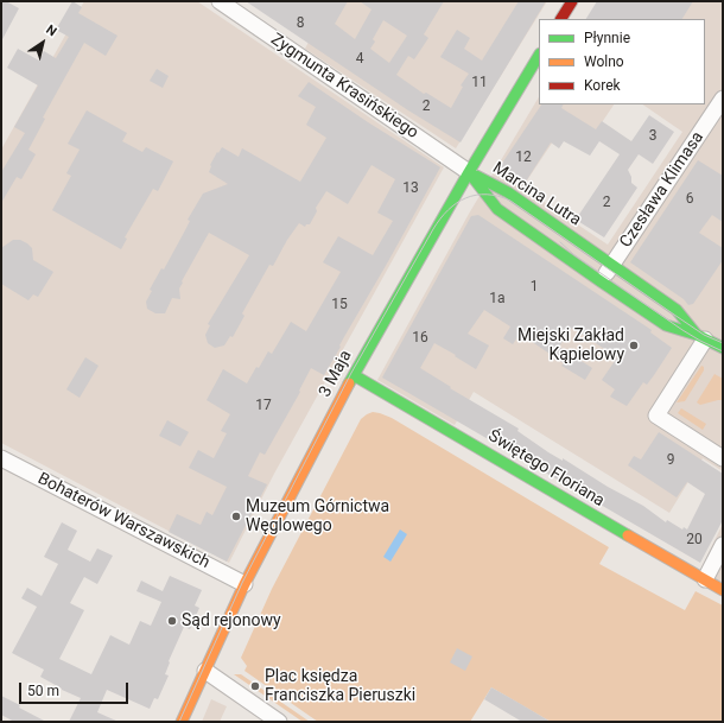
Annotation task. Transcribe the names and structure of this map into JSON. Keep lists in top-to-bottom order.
{
  "streets": {
    "street": [
      "Zygmunta Krasińskiego",
      "Czesława Klimasa",
      "Marcina Lutra",
      "3 Maja",
      "Świętego Floriana",
      "Bohaterów Warszawskich"
    ]
  },
  "crossings": [
    ["Zygmunta Krasińskiego", "Marcina Lutra"],
    ["Zygmunta Krasińskiego", "3 Maja"],
    ["Czesława Klimasa", "Marcina Lutra"],
    ["Marcina Lutra", "3 Maja"],
    ["3 Maja", "Świętego Floriana"],
    ["3 Maja", "Bohaterów Warszawskich"]
  ],
  "places": [
    "Miejski Zakład Kąpielowy",
    "Muzeum Górnictwa Węglowego",
    "Sąd rejonowy",
    "Plac księdza Franciszka Pieruszki"
  ],
  "house_numbers": [
    "8",
    "4",
    "11",
    "2",
    "3",
    "12",
    "13",
    "6",
    "2",
    "1",
    "1a",
    "15",
    "16",
    "17",
    "9",
    "20"
  ],
  "legend": ["Płynnie", "Wolno", "Korek"],
  "scale_bar": "50 m",
  "north": "top right"
}
